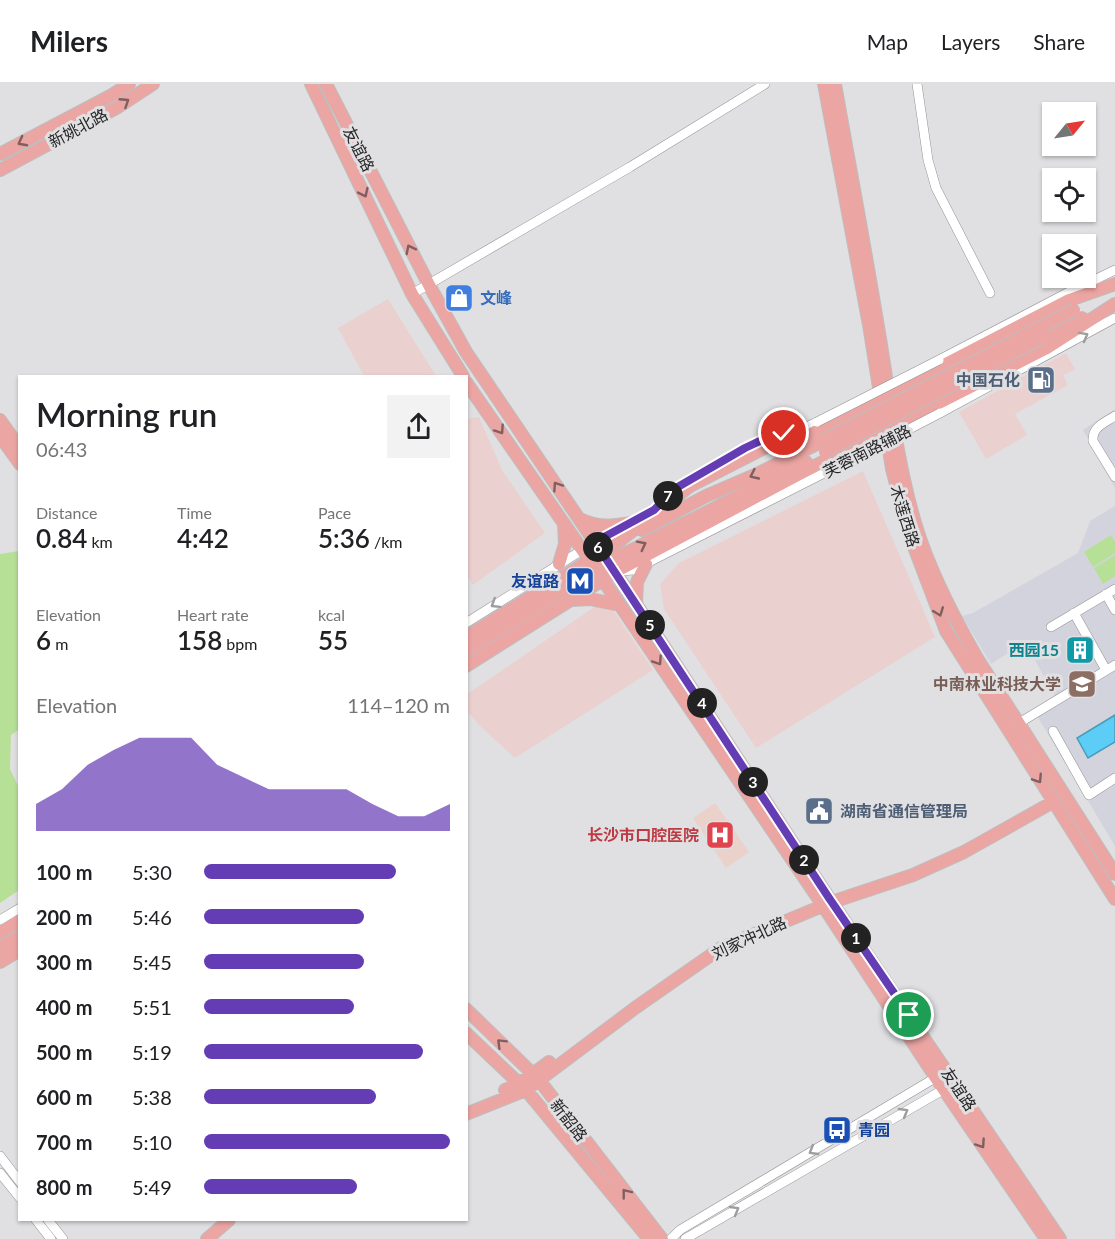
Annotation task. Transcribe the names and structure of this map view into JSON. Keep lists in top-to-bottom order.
{
  "streets": {
    "main road": [
      "新姚北路",
      "友谊路",
      "木莲西路",
      "刘家冲北路",
      "新韶路"
    ],
    "street": ["芙蓉南路辅路"]
  },
  "crossings": [
    ["友谊路", "芙蓉南路辅路"],
    ["友谊路", "刘家冲北路"],
    ["木莲西路", "刘家冲北路"],
    ["刘家冲北路", "新韶路"]
  ],
  "places": {
    "shop": ["文峰"],
    "fuel station": ["中国石化"],
    "metro station": ["友谊路"],
    "building": ["西园15"],
    "school or university": ["中南林业科技大学"],
    "public building": ["湖南省通信管理局"],
    "hospital": ["长沙市口腔医院"],
    "bus stop": ["青园"]
  },
  "north": "top right",
  "page": {
    "header": "Milers",
    "nav": ["Map", "Layers", "Share"],
    "heading": ["Morning run", "06:43"],
    "stats": [
      ["Distance", "0.84 km"],
      ["Time", "4:42"],
      ["Pace", "5:36 /km"],
      ["Elevation", "6 m"],
      ["Heart rate", "158 bpm"],
      ["kcal", "55"]
    ],
    "pins": [
      "7",
      "6",
      "5",
      "4",
      "3",
      "2",
      "1"
    ],
    "chart": ["Elevation", "114–120 m"],
    "list": [
      {
        "name": "100 m",
        "note": "5:30"
      },
      {
        "name": "200 m",
        "note": "5:46"
      },
      {
        "name": "300 m",
        "note": "5:45"
      },
      {
        "name": "400 m",
        "note": "5:51"
      },
      {
        "name": "500 m",
        "note": "5:19"
      },
      {
        "name": "600 m",
        "note": "5:38"
      },
      {
        "name": "700 m",
        "note": "5:10"
      },
      {
        "name": "800 m",
        "note": "5:49"
      }
    ]
  }
}
